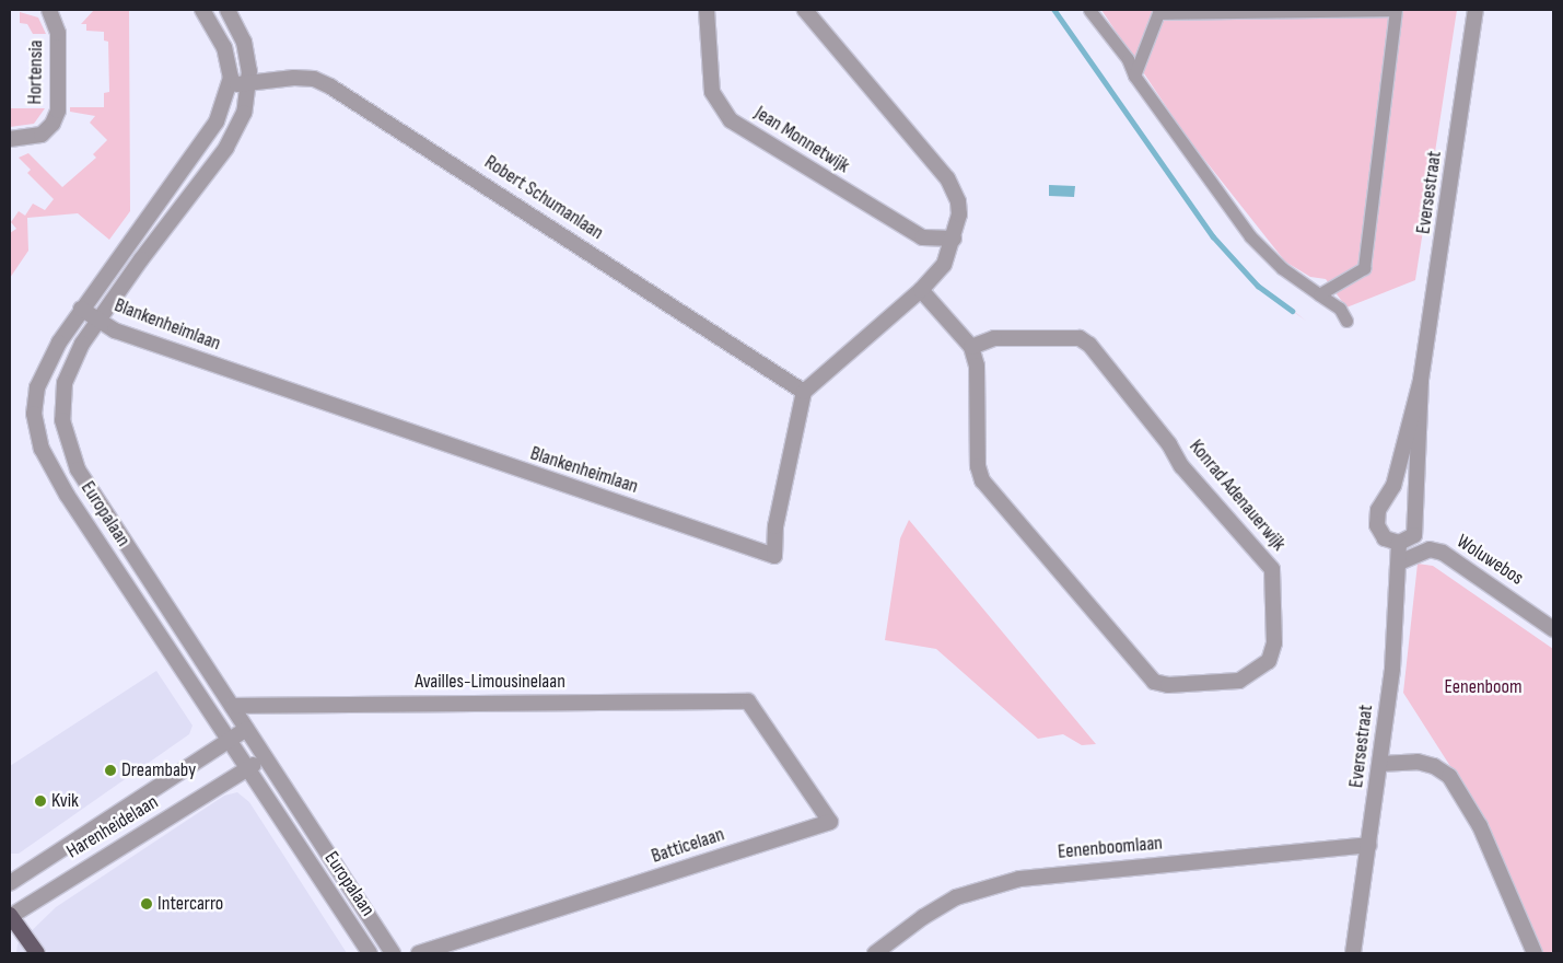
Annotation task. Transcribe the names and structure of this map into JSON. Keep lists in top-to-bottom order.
{
  "streets": {
    "street": [
      "Hortensia",
      "Jean Monnetwijk",
      "Eversestraat",
      "Robert Schumanlaan",
      "Blankenheimlaan",
      "Konrad Adenauerwijk",
      "Europalaan",
      "Woluwebos",
      "Availles-Limousinelaan",
      "Harenheidelaan",
      "Batticelaan",
      "Eenenboomlaan"
    ]
  },
  "crossings": [
    ["Eversestraat", "Woluwebos"],
    ["Eversestraat", "Eenenboomlaan"],
    ["Robert Schumanlaan", "Blankenheimlaan"],
    ["Robert Schumanlaan", "Europalaan"],
    ["Blankenheimlaan", "Europalaan"],
    ["Europalaan", "Availles-Limousinelaan"],
    ["Europalaan", "Harenheidelaan"],
    ["Availles-Limousinelaan", "Batticelaan"]
  ],
  "parks": ["Eenenboom"],
  "places": ["Dreambaby", "Kvik", "Intercarro"]
}
